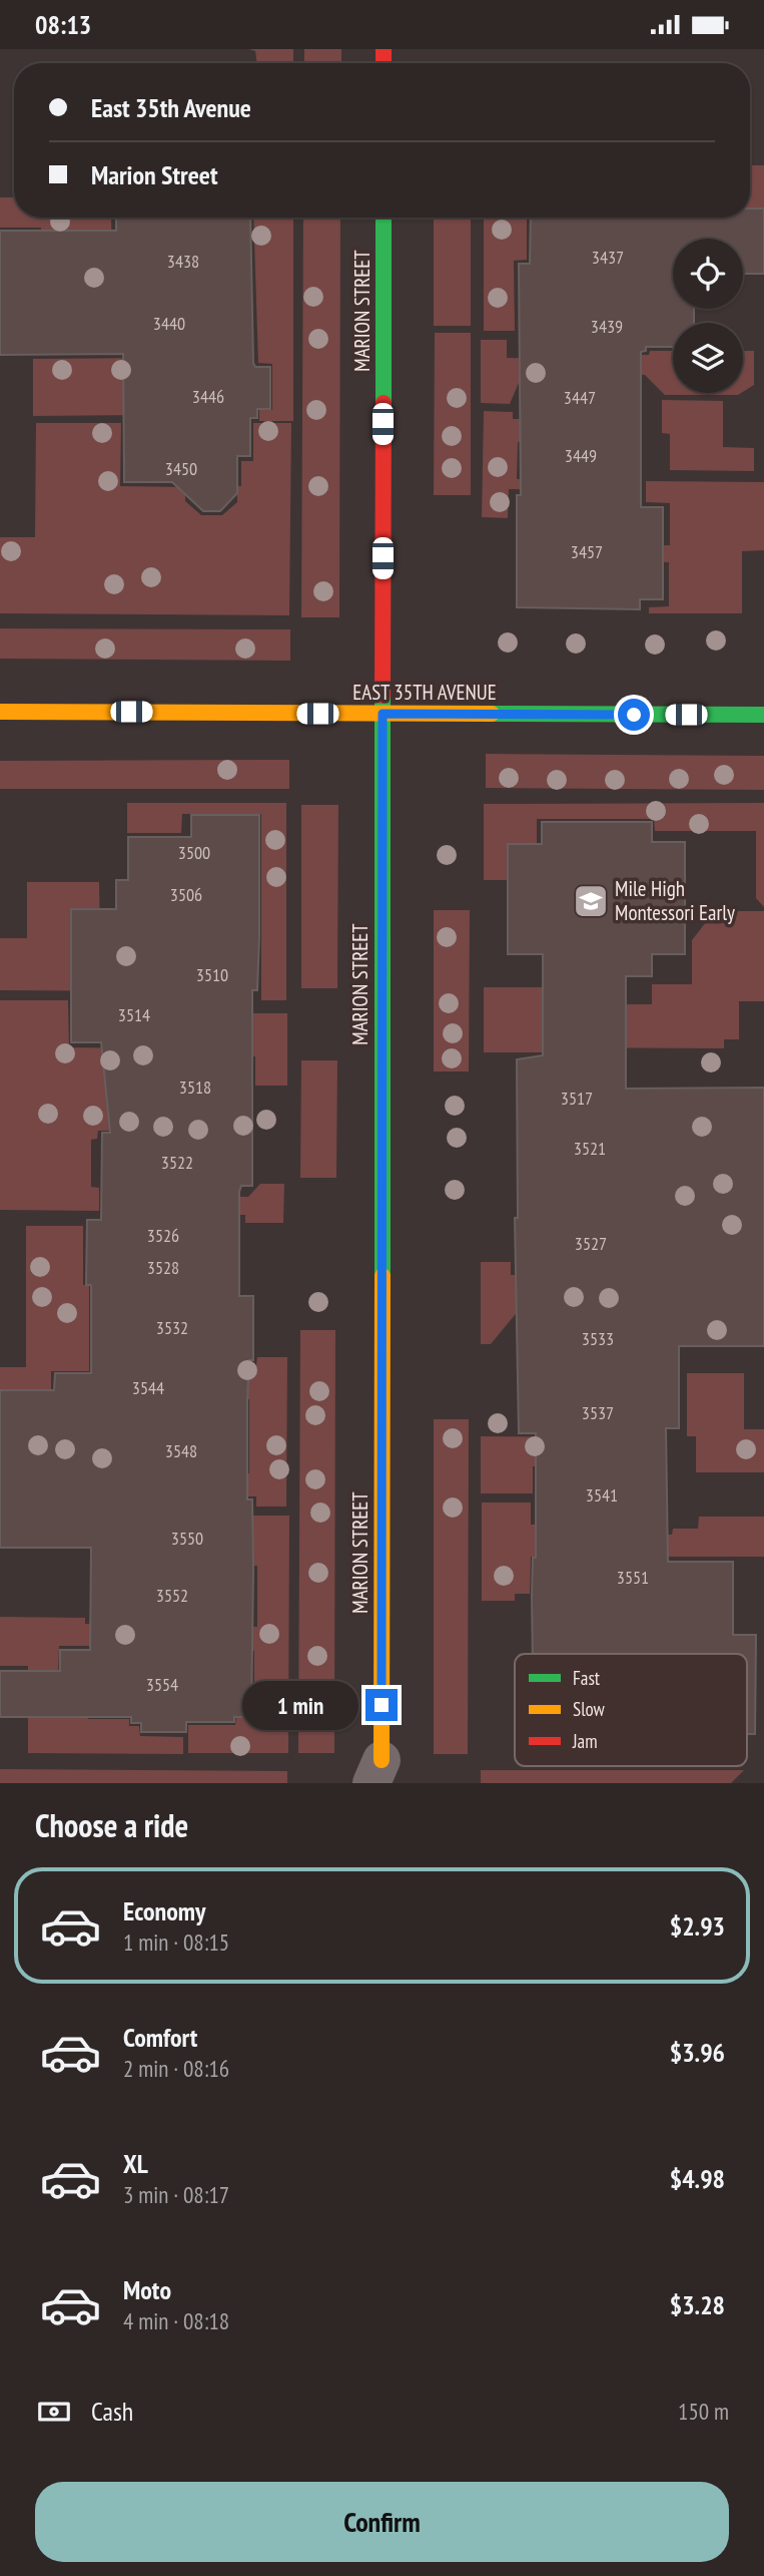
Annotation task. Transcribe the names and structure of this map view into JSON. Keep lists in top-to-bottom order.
{
  "streets": {
    "street": ["MARION STREET", "EAST 35TH AVENUE"]
  },
  "crossings": [
    ["MARION STREET", "EAST 35TH AVENUE"]
  ],
  "places": {
    "school or university": ["Mile High Montessori Early"]
  },
  "house_numbers": [
    "3437",
    "3438",
    "3440",
    "3439",
    "3446",
    "3447",
    "3449",
    "3450",
    "3457",
    "3500",
    "3506",
    "3510",
    "3514",
    "3518",
    "3517",
    "3521",
    "3522",
    "3526",
    "3527",
    "3528",
    "3532",
    "3533",
    "3544",
    "3537",
    "3548",
    "3541",
    "3550",
    "3551",
    "3552",
    "3554"
  ],
  "legend": ["Fast", "Slow", "Jam"],
  "page": {
    "status": "08:13",
    "banner": ["East 35th Avenue", "Marion Street"],
    "bubble": "1 min",
    "heading": "Choose a ride",
    "list": [
      {
        "name": "Economy",
        "note": "1 min · 08:15",
        "value": "$2.93"
      },
      {
        "name": "Comfort",
        "note": "2 min · 08:16",
        "value": "$3.96"
      },
      {
        "name": "XL",
        "note": "3 min · 08:17",
        "value": "$4.98"
      },
      {
        "name": "Moto",
        "note": "4 min · 08:18",
        "value": "$3.28"
      }
    ],
    "pay": ["Cash", "150 m"],
    "buttons": "Confirm"
  }
}
